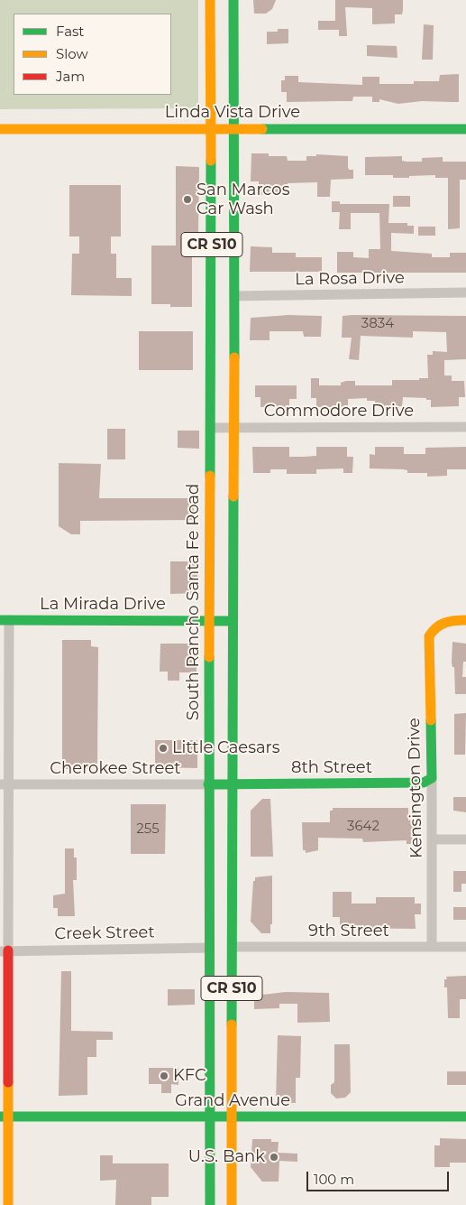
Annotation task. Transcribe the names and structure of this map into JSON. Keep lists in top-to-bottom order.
{
  "streets": {
    "main road": [
      "Linda Vista Drive",
      "CR S10",
      "South Rancho Santa Fe Road",
      "La Mirada Drive",
      "8th Street",
      "Cherokee Street",
      "Kensington Drive",
      "Grand Avenue"
    ],
    "street": [
      "La Rosa Drive",
      "Commodore Drive",
      "9th Street",
      "Creek Street"
    ]
  },
  "crossings": [
    ["Linda Vista Drive", "CR S10"],
    ["Linda Vista Drive", "South Rancho Santa Fe Road"],
    ["CR S10", "La Rosa Drive"],
    ["CR S10", "Commodore Drive"],
    ["CR S10", "La Mirada Drive"],
    ["CR S10", "8th Street"],
    ["CR S10", "Cherokee Street"],
    ["CR S10", "9th Street"],
    ["CR S10", "Grand Avenue"],
    ["Commodore Drive", "South Rancho Santa Fe Road"],
    ["South Rancho Santa Fe Road", "La Mirada Drive"],
    ["South Rancho Santa Fe Road", "Cherokee Street"],
    ["South Rancho Santa Fe Road", "Creek Street"],
    ["South Rancho Santa Fe Road", "Grand Avenue"],
    ["8th Street", "Cherokee Street"],
    ["8th Street", "Kensington Drive"],
    ["Kensington Drive", "9th Street"]
  ],
  "places": [
    "San Marcos Car Wash",
    "Little Caesars",
    "KFC",
    "U.S. Bank"
  ],
  "house_numbers": ["3834", "3642", "255"],
  "legend": ["Fast", "Slow", "Jam"],
  "scale_bar": "100 m"
}
